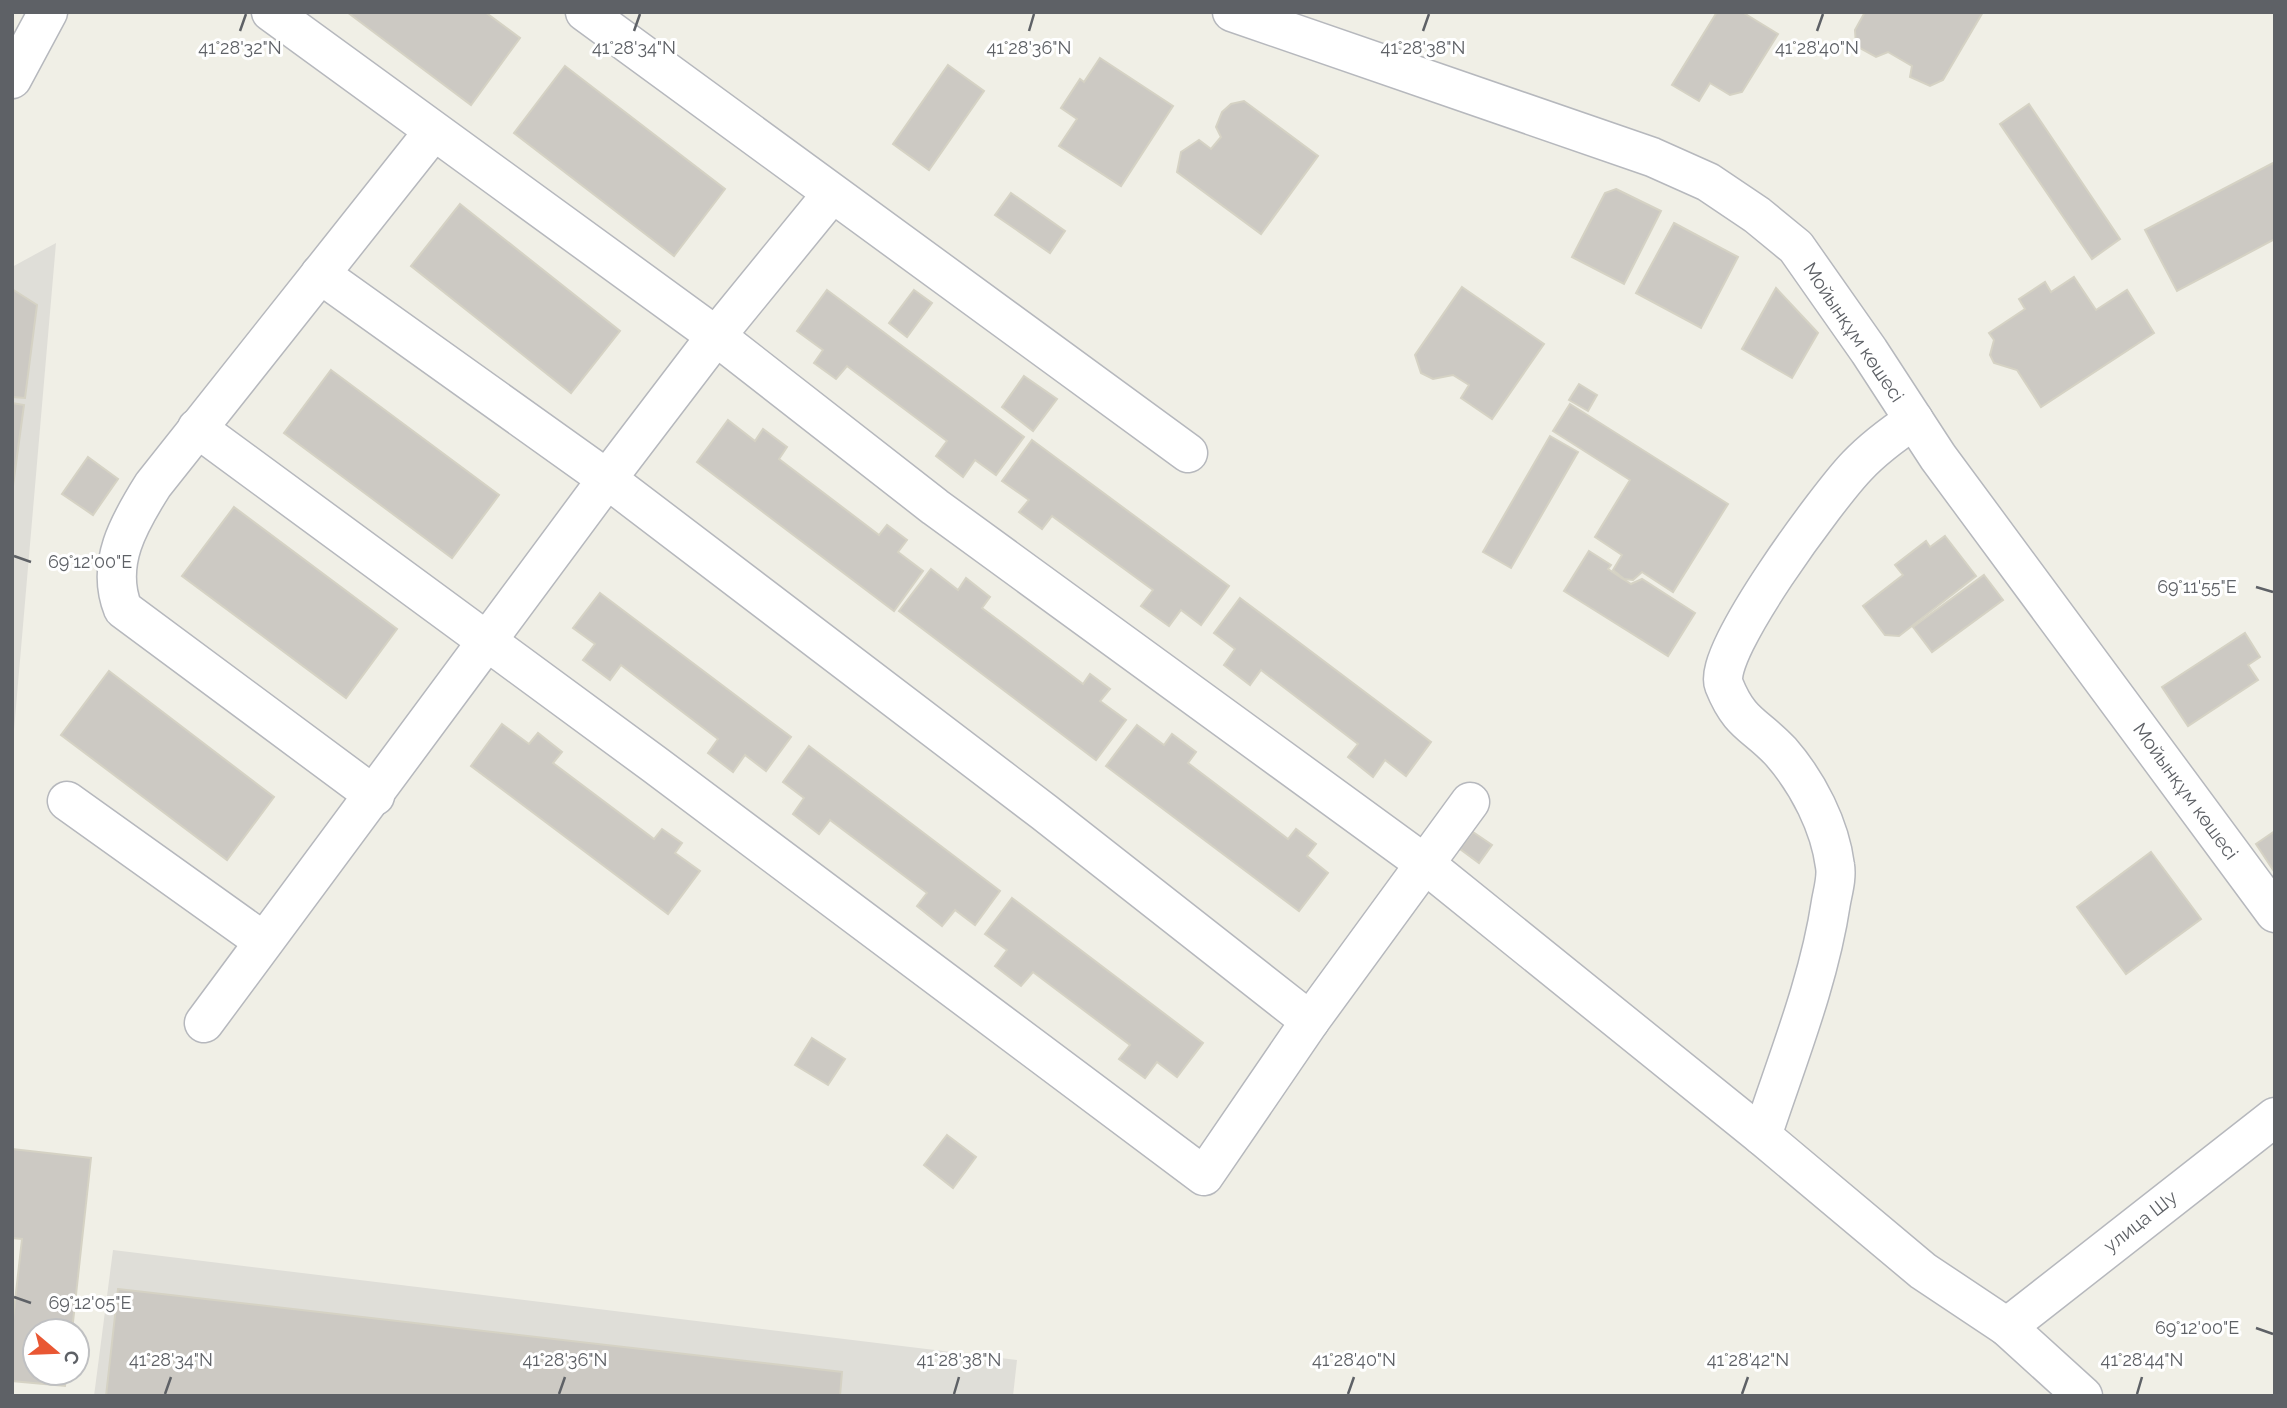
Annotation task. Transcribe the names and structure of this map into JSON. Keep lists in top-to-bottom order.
{
  "streets": {
    "street": ["Мойынқұм көшесі", "улица Шу"]
  },
  "north": "right",
  "coordinates": [
    "41°28'32\"N",
    "41°28'34\"N",
    "41°28'36\"N",
    "41°28'38\"N",
    "41°28'40\"N",
    "69°12'00\"E",
    "69°11'55\"E",
    "69°12'05\"E",
    "41°28'42\"N",
    "41°28'44\"N"
  ]
}
